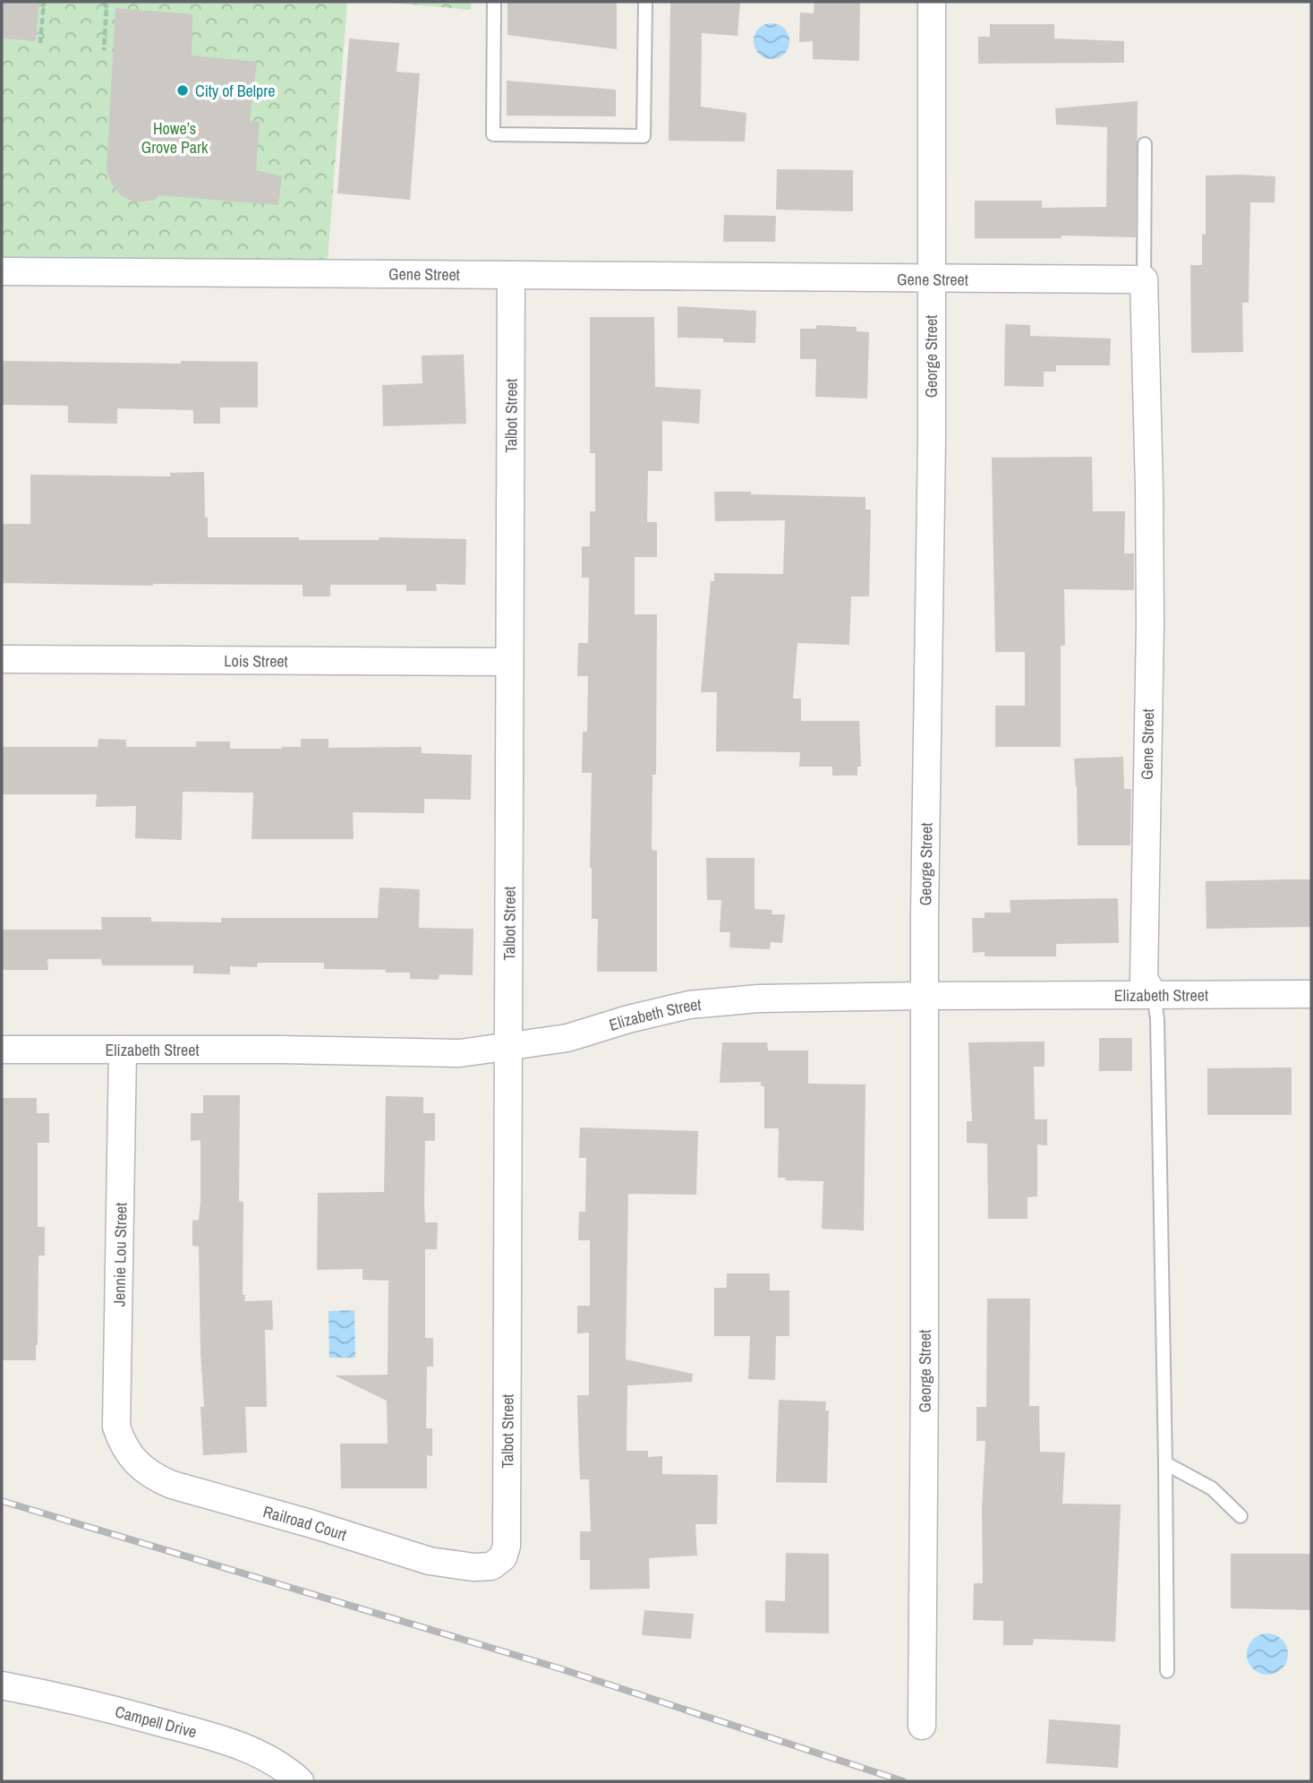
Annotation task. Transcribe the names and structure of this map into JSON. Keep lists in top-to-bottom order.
{
  "streets": {
    "street": [
      "Gene Street",
      "George Street",
      "Talbot Street",
      "Lois Street",
      "Elizabeth Street",
      "Jennie Lou Street",
      "Railroad Court",
      "Campell Drive"
    ]
  },
  "crossings": [
    ["Gene Street", "George Street"],
    ["Gene Street", "Talbot Street"],
    ["Gene Street", "Elizabeth Street"],
    ["George Street", "Elizabeth Street"],
    ["Talbot Street", "Lois Street"],
    ["Talbot Street", "Elizabeth Street"],
    ["Talbot Street", "Railroad Court"],
    ["Elizabeth Street", "Jennie Lou Street"],
    ["Jennie Lou Street", "Railroad Court"]
  ],
  "parks": ["Howe’s Grove Park"],
  "places": ["City of Belpre"]
}
